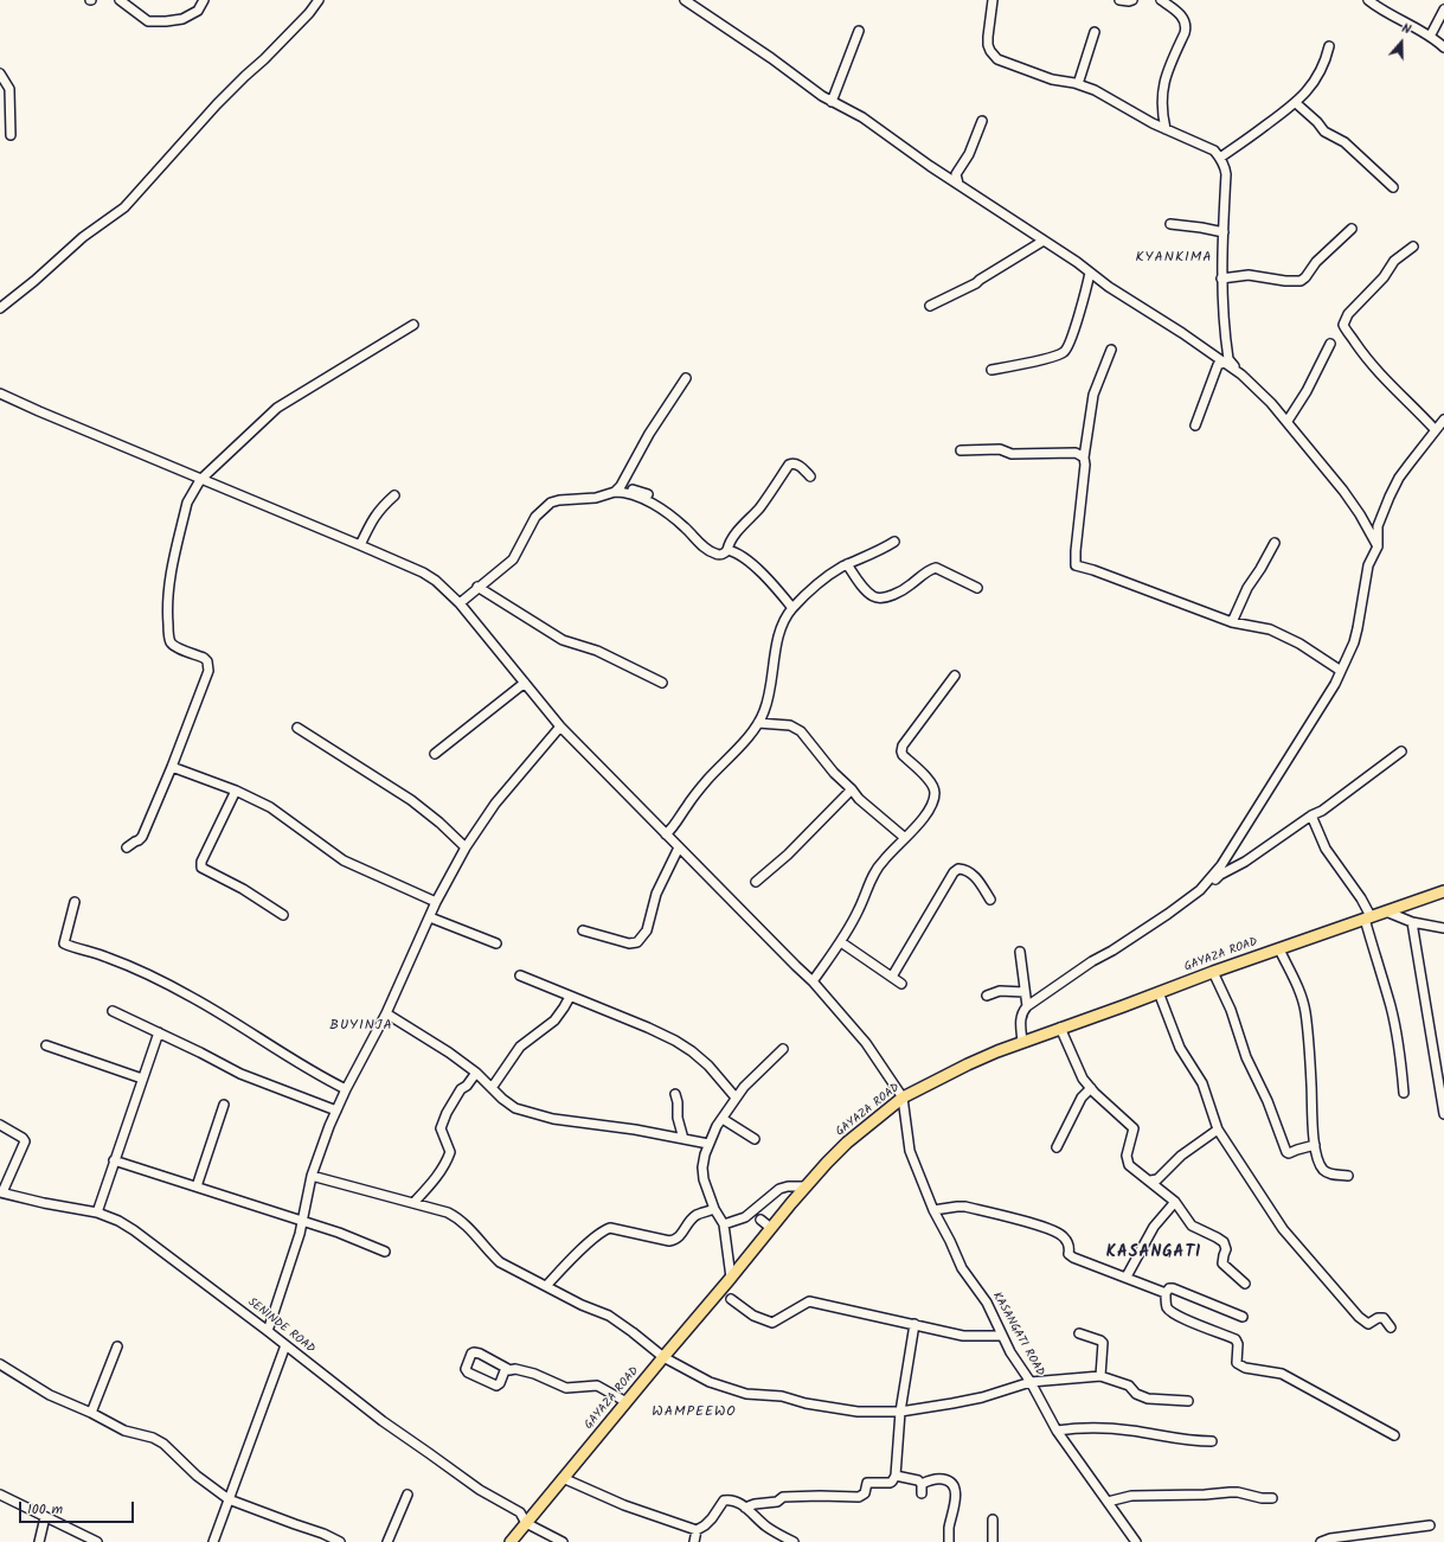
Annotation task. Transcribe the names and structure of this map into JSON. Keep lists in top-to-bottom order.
{
  "streets": {
    "main road": ["GAYAZA ROAD"],
    "street": ["SENINDE ROAD", "KASANGATI ROAD"]
  },
  "crossings": [
    ["GAYAZA ROAD", "SENINDE ROAD"],
    ["GAYAZA ROAD", "KASANGATI ROAD"]
  ],
  "districts": [
    "KYANKIMA",
    "BUYINJA",
    "KASANGATI",
    "WAMPEEWO"
  ],
  "scale_bar": "100 m",
  "north": "top"
}
